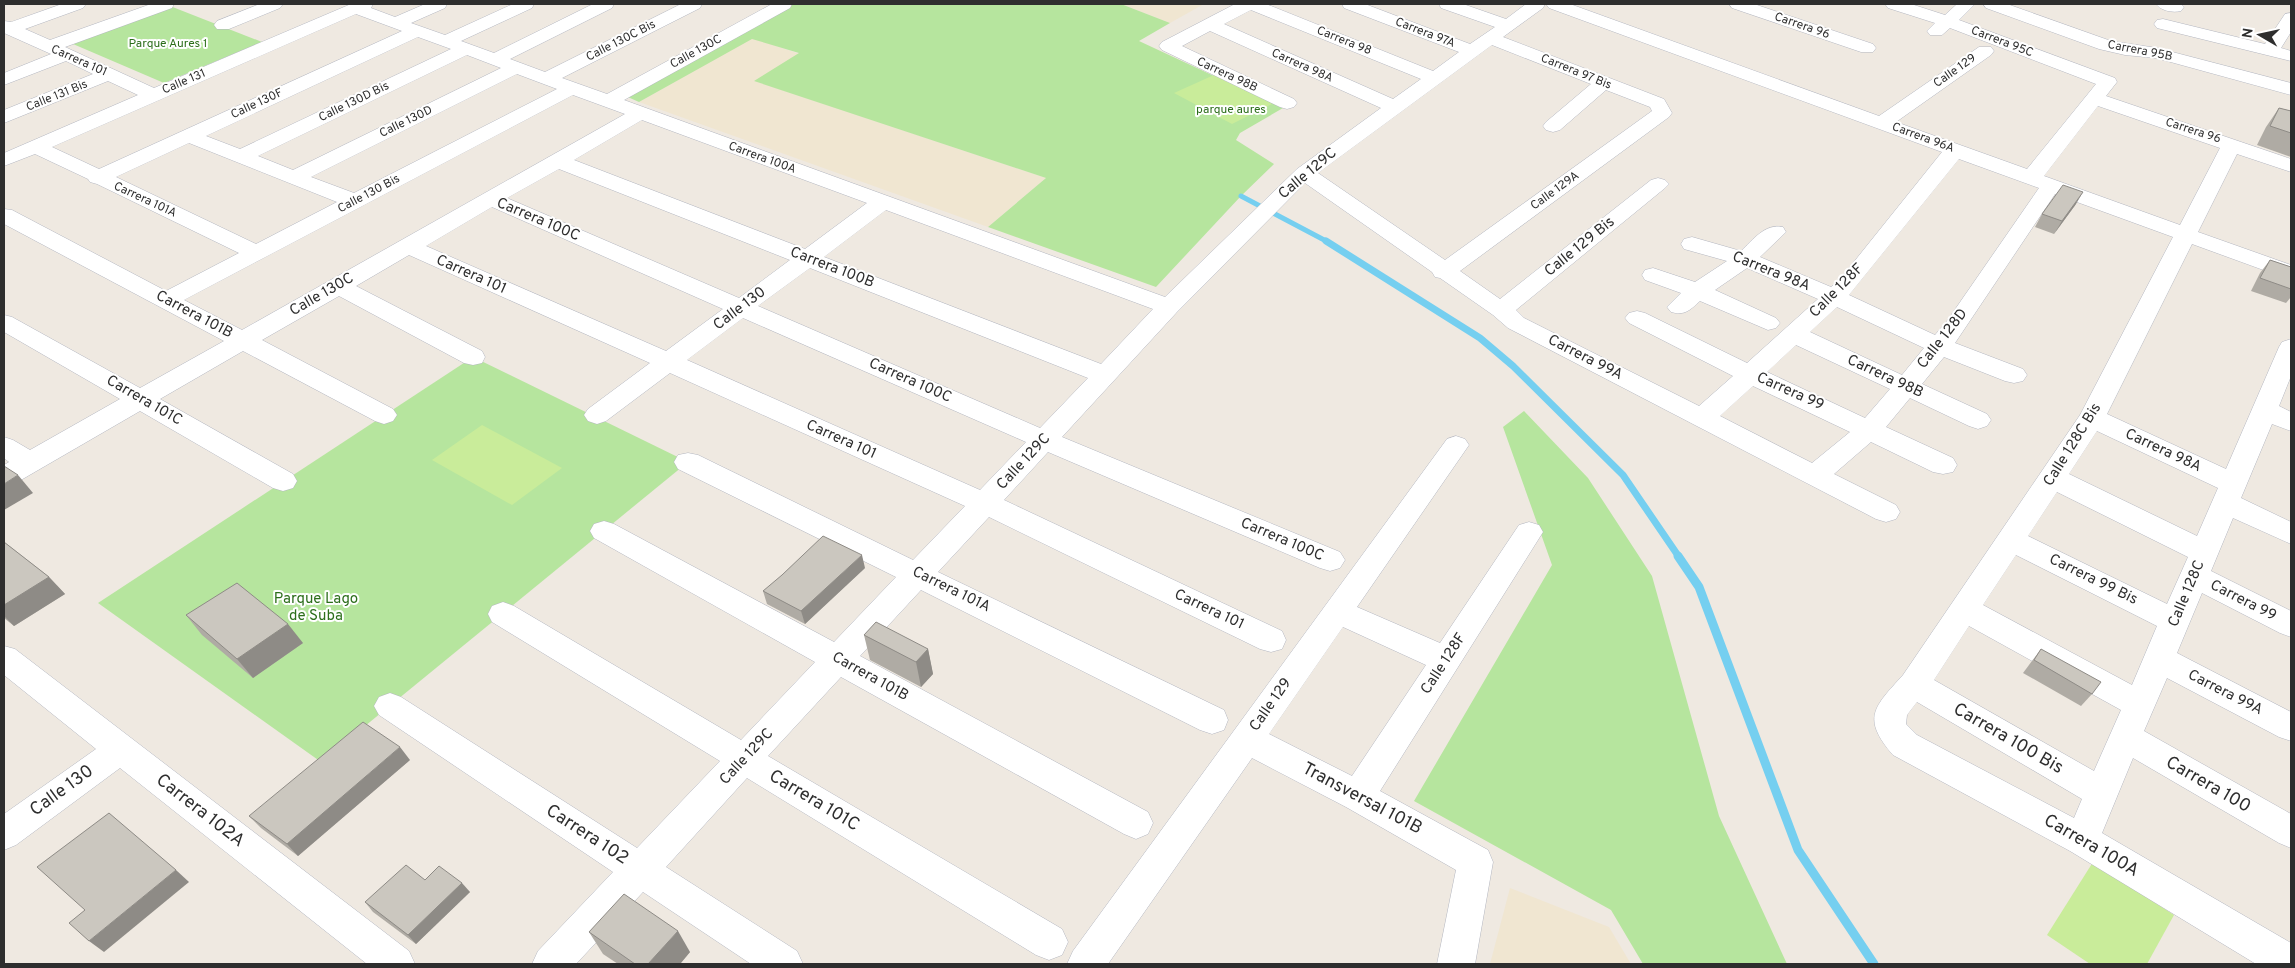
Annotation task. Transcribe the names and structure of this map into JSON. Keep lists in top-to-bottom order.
{
  "streets": {
    "street": [
      "Carrera 96",
      "Carrera 97A",
      "Calle 130C Bis",
      "Carrera 98",
      "Carrera 95C",
      "Carrera 95B",
      "Calle 130C",
      "Carrera 101",
      "Carrera 98A",
      "Calle 129",
      "Carrera 97 Bis",
      "Carrera 98B",
      "Calle 131",
      "Calle 131 Bis",
      "Calle 130D Bis",
      "Calle 130F",
      "Calle 130D",
      "Carrera 96A",
      "Carrera 100A",
      "Calle 129C",
      "Calle 129A",
      "Calle 130 Bis",
      "Carrera 101A",
      "Carrera 100C",
      "Calle 129 Bis",
      "Carrera 100B",
      "Calle 128F",
      "Calle 130",
      "Carrera 101B",
      "Calle 128D",
      "Carrera 99A",
      "Carrera 99",
      "Carrera 101C",
      "Calle 128C Bis",
      "Carrera 99 Bis",
      "Calle 128C",
      "Carrera 100 Bis",
      "Carrera 100",
      "Transversal 101B",
      "Carrera 102A",
      "Carrera 102"
    ]
  },
  "crossings": [
    ["Carrera 96", "Calle 128D"],
    ["Carrera 96", "Calle 128C Bis"],
    ["Carrera 97A", "Calle 129C"],
    ["Calle 130C Bis", "Carrera 100A"],
    ["Carrera 98", "Calle 129C"],
    ["Carrera 95C", "Calle 129"],
    ["Carrera 95C", "Calle 128D"],
    ["Calle 130C", "Carrera 101"],
    ["Calle 130C", "Carrera 100A"],
    ["Calle 130C", "Carrera 100C"],
    ["Calle 130C", "Carrera 100B"],
    ["Calle 130C", "Carrera 101B"],
    ["Calle 130C", "Carrera 101C"],
    ["Carrera 101", "Calle 131"],
    ["Carrera 101", "Calle 131 Bis"],
    ["Carrera 101", "Calle 129C"],
    ["Carrera 101", "Calle 130"],
    ["Carrera 98A", "Carrera 98B"],
    ["Carrera 98A", "Calle 129C"],
    ["Carrera 98A", "Calle 128F"],
    ["Carrera 98A", "Calle 128D"],
    ["Carrera 98A", "Calle 128C Bis"],
    ["Carrera 98A", "Calle 128C"],
    ["Calle 129", "Carrera 96A"],
    ["Calle 129", "Transversal 101B"],
    ["Carrera 97 Bis", "Calle 129C"],
    ["Carrera 97 Bis", "Calle 129A"],
    ["Carrera 98B", "Calle 128F"],
    ["Carrera 98B", "Calle 128D"],
    ["Calle 131", "Carrera 100A"],
    ["Calle 131", "Carrera 101A"],
    ["Calle 130D Bis", "Carrera 100A"],
    ["Calle 130F", "Carrera 100A"],
    ["Calle 130F", "Carrera 101A"],
    ["Calle 130D", "Carrera 100A"],
    ["Carrera 96A", "Calle 128F"],
    ["Carrera 96A", "Calle 128D"],
    ["Carrera 96A", "Calle 128C Bis"],
    ["Carrera 100A", "Calle 129C"],
    ["Carrera 100A", "Calle 130 Bis"],
    ["Carrera 100A", "Calle 130"],
    ["Carrera 100A", "Calle 128C Bis"],
    ["Carrera 100A", "Calle 128C"],
    ["Calle 129C", "Carrera 101A"],
    ["Calle 129C", "Carrera 100C"],
    ["Calle 129C", "Carrera 100B"],
    ["Calle 129C", "Carrera 101B"],
    ["Calle 129C", "Carrera 99A"],
    ["Calle 129C", "Carrera 101C"],
    ["Calle 129C", "Carrera 102"],
    ["Calle 129A", "Carrera 99A"],
    ["Calle 130 Bis", "Carrera 101A"],
    ["Calle 130 Bis", "Carrera 101B"],
    ["Carrera 100C", "Calle 130"],
    ["Calle 129 Bis", "Carrera 99A"],
    ["Carrera 100B", "Calle 130"],
    ["Calle 128F", "Carrera 99A"],
    ["Calle 128F", "Carrera 99"],
    ["Calle 128F", "Transversal 101B"],
    ["Calle 130", "Carrera 102A"],
    ["Calle 128D", "Carrera 99A"],
    ["Calle 128D", "Carrera 99"],
    ["Carrera 99A", "Calle 128C"],
    ["Carrera 99", "Calle 128C"],
    ["Calle 128C Bis", "Carrera 99 Bis"],
    ["Calle 128C Bis", "Carrera 100 Bis"],
    ["Carrera 99 Bis", "Calle 128C"],
    ["Calle 128C", "Carrera 100 Bis"],
    ["Calle 128C", "Carrera 100"]
  ],
  "parks": ["Parque Aures 1", "parque aures", "Parque Lago de Suba"],
  "north": "left"
}
